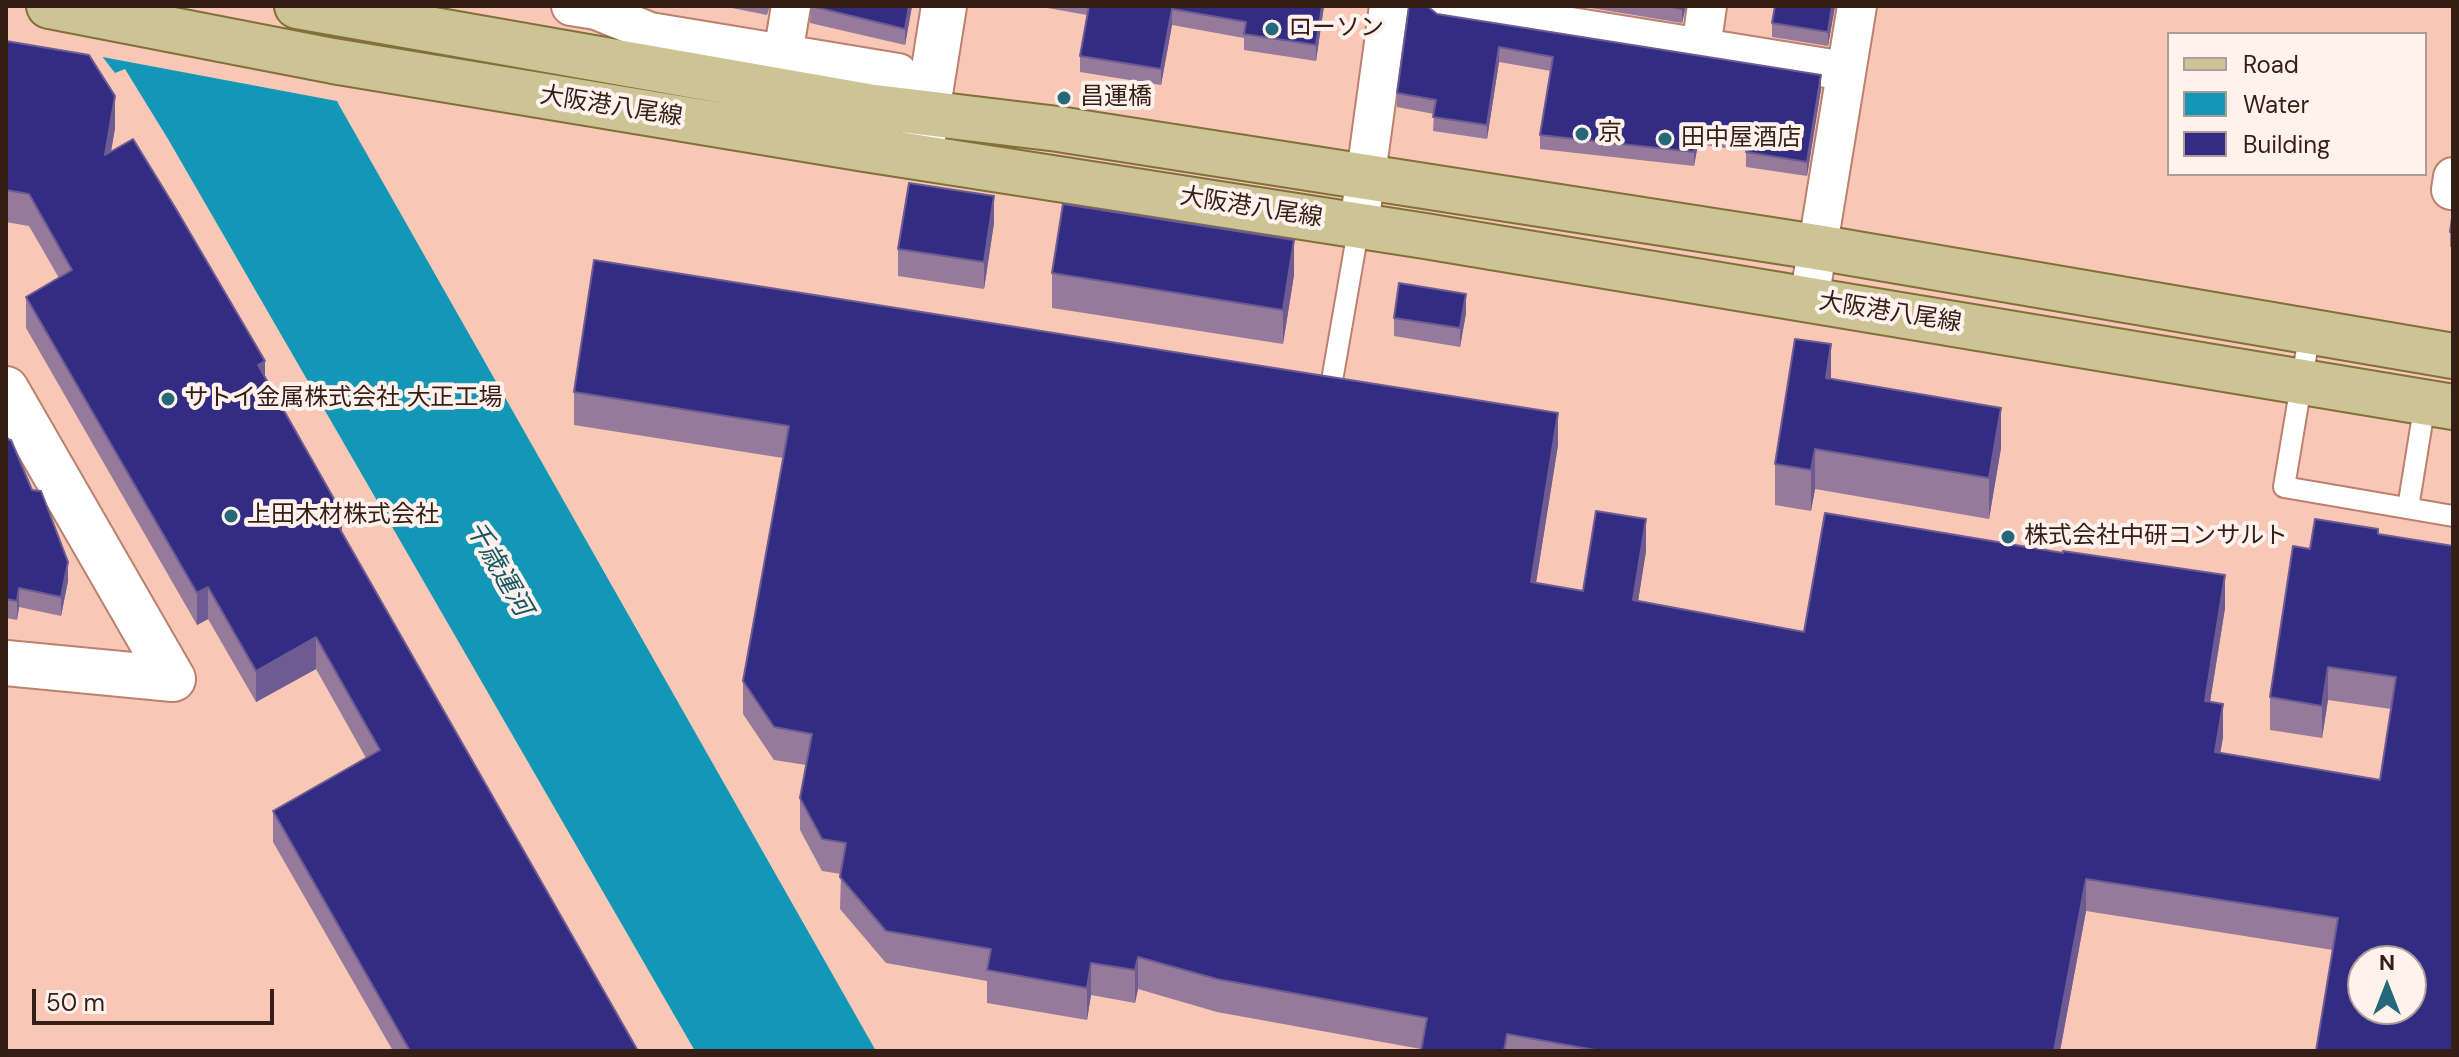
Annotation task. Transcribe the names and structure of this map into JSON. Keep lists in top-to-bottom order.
{
  "streets": {
    "main road": ["大阪港八尾線"]
  },
  "water": ["千歳運河"],
  "places": [
    "ローソン",
    "昌運橋",
    "京",
    "田中屋酒店",
    "サトイ金属株式会社 大正工場",
    "上田木材株式会社",
    "株式会社中研コンサルト"
  ],
  "legend": ["Road", "Water", "Building"],
  "scale_bar": "50 m",
  "north": "top"
}
